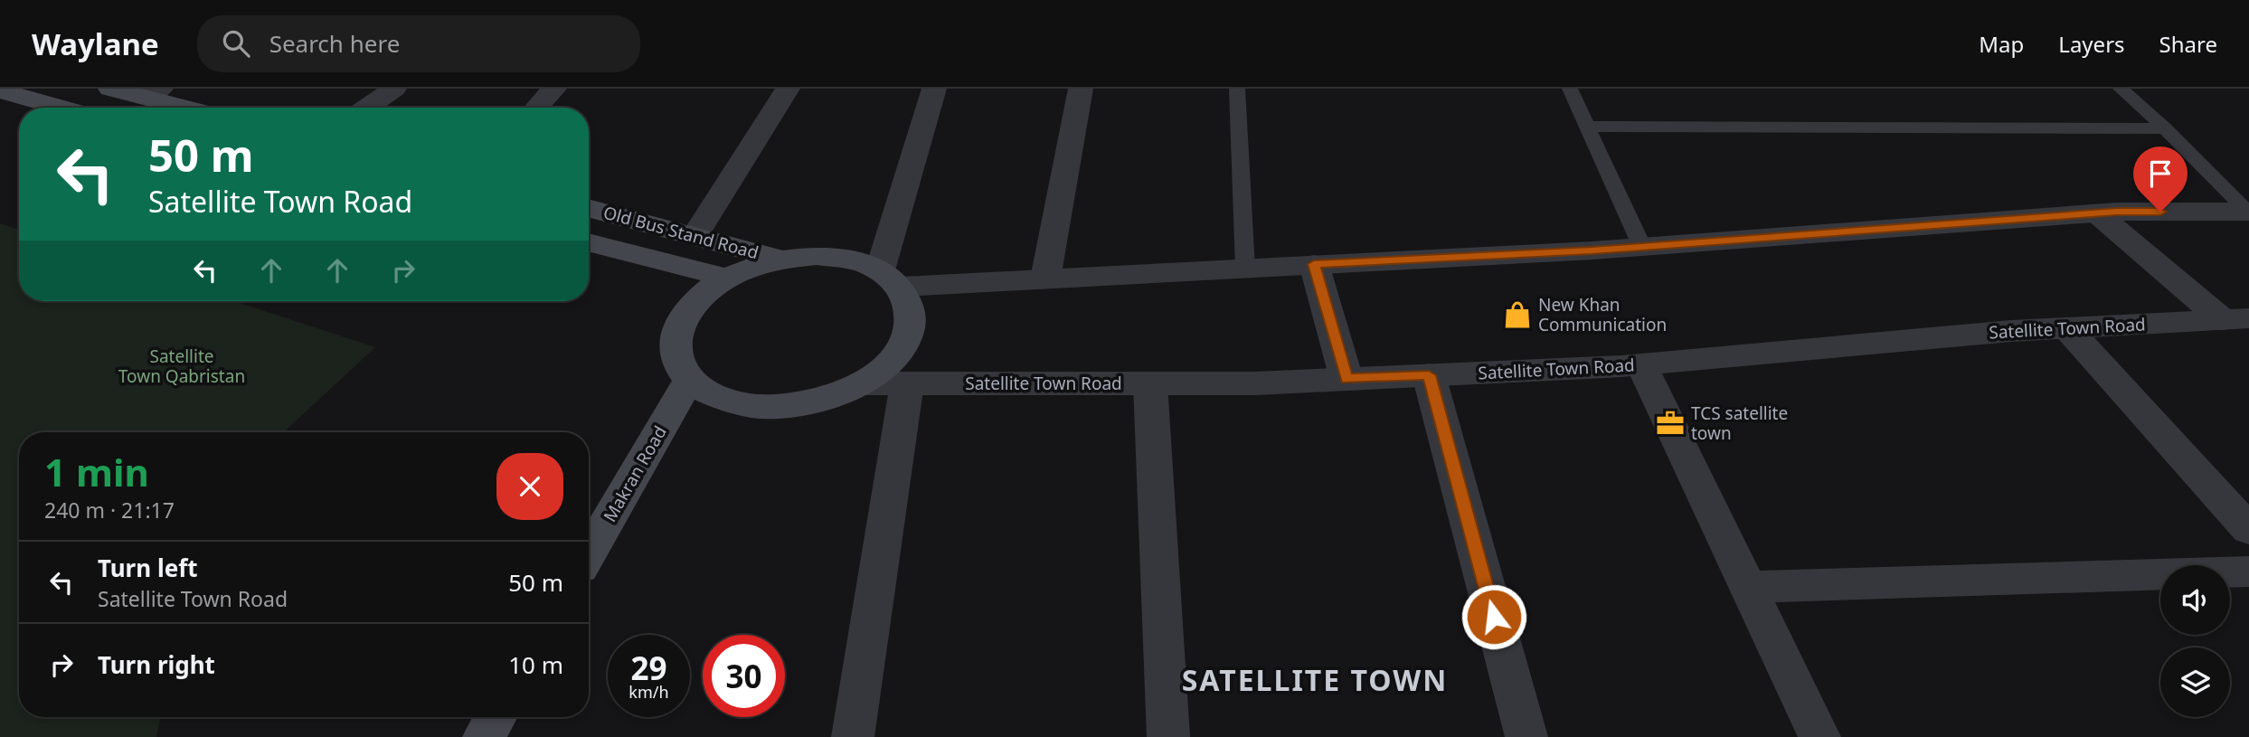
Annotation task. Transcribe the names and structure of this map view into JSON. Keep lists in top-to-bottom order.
{
  "streets": {
    "main road": ["Old Bus Stand Road", "Makran Road"],
    "street": ["Satellite Town Road"]
  },
  "crossings": [
    ["Old Bus Stand Road", "Satellite Town Road"],
    ["Old Bus Stand Road", "Makran Road"],
    ["Satellite Town Road", "Makran Road"]
  ],
  "districts": ["SATELLITE TOWN"],
  "parks": ["Satellite Town Qabristan"],
  "places": {
    "shop": ["New Khan Communication"],
    "office": ["TCS satellite town"]
  },
  "page": {
    "header": "Waylane",
    "search": "Search here",
    "nav": ["Map", "Layers", "Share"],
    "turn": ["50 m", "Satellite Town Road"],
    "heading": ["1 min", "240 m · 21:17"],
    "list": [
      {
        "name": "Turn left",
        "note": "Satellite Town Road",
        "value": "50 m"
      },
      {
        "name": "Turn right",
        "value": "10 m"
      }
    ],
    "speed": "29 km/h",
    "limit": "30"
  }
}
